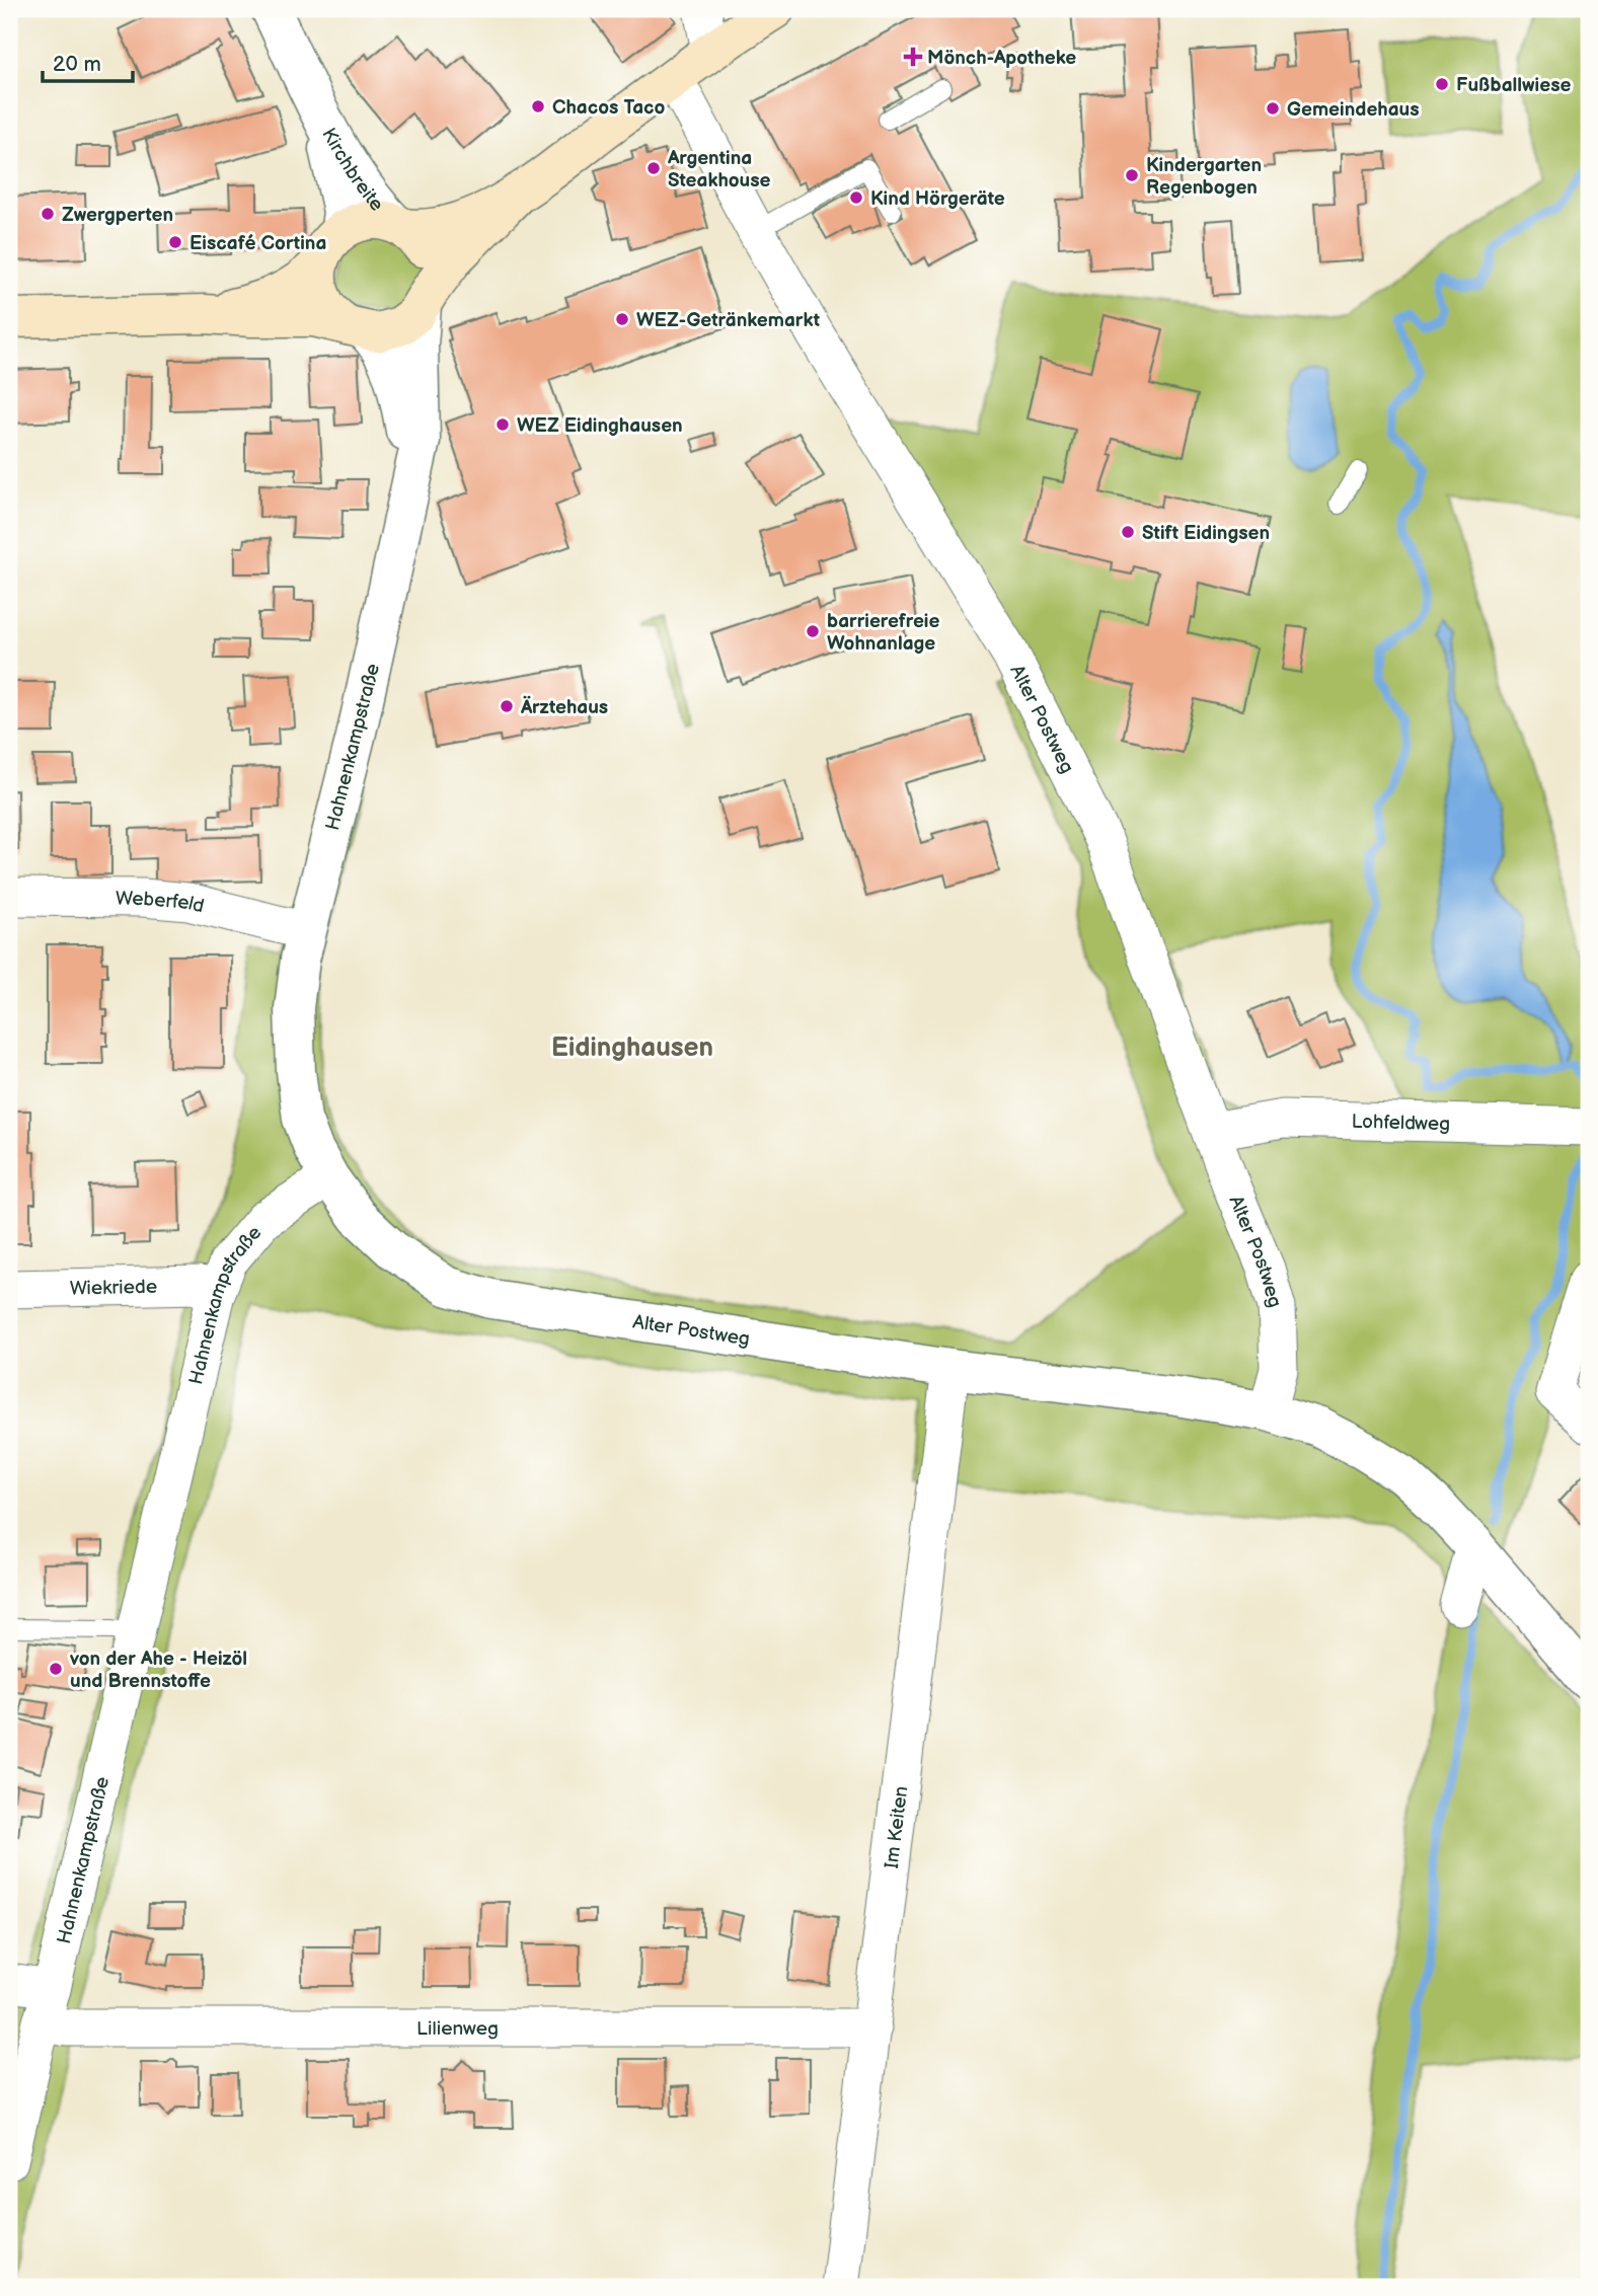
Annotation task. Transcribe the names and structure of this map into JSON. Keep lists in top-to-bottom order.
{
  "streets": {
    "street": [
      "Kirchbreite",
      "Alter Postweg",
      "Hahnenkampstraße",
      "Weberfeld",
      "Lohfeldweg",
      "Wiekriede",
      "Im Keiten",
      "Lilienweg"
    ]
  },
  "crossings": [
    ["Kirchbreite", "Hahnenkampstraße"],
    ["Alter Postweg", "Hahnenkampstraße"],
    ["Alter Postweg", "Lohfeldweg"],
    ["Alter Postweg", "Im Keiten"],
    ["Hahnenkampstraße", "Weberfeld"],
    ["Hahnenkampstraße", "Wiekriede"],
    ["Hahnenkampstraße", "Lilienweg"],
    ["Im Keiten", "Lilienweg"]
  ],
  "districts": ["Eidinghausen"],
  "places": {
    "health": ["Mönch-Apotheke"],
    "other": [
      "Fußballwiese",
      "Chacos Taco",
      "Gemeindehaus",
      "Argentina Steakhouse",
      "Kindergarten Regenbogen",
      "Kind Hörgeräte",
      "Zwergperten",
      "Eiscafé Cortina",
      "WEZ-Getränkemarkt",
      "WEZ Eidinghausen",
      "Stift Eidingsen",
      "barrierefreie Wohnanlage",
      "Ärztehaus",
      "von der Ahe - Heizöl und Brennstoffe"
    ]
  },
  "scale_bar": "20 m"
}
